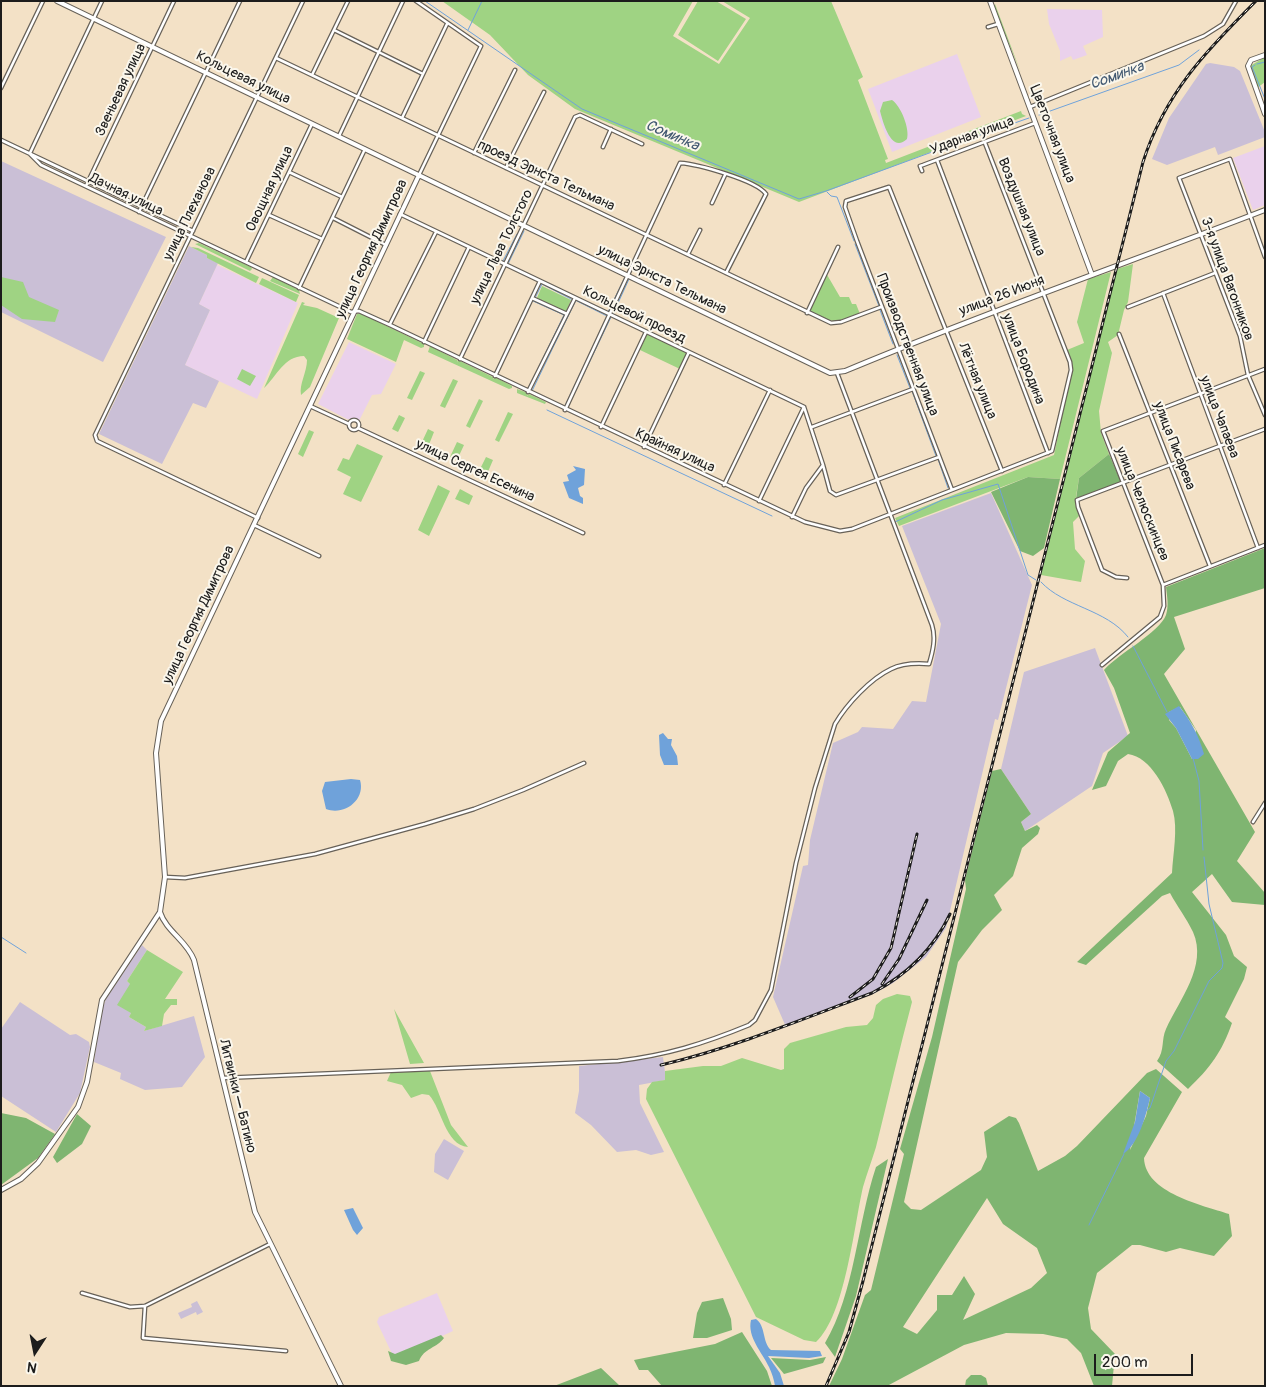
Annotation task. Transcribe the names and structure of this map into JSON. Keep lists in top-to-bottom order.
{
  "streets": {
    "street": [
      "Кольцевая улица",
      "Звеньевая улица",
      "Цветочная улица",
      "Ударная улица",
      "проезд Эрнста Тельмана",
      "Овощная улица",
      "Дачная улица",
      "Воздушная улица",
      "улица Плеханова",
      "улица Льва Толстого",
      "улица Георгия Димитрова",
      "3-я улица Вагонников",
      "улица Эрнста Тельмана",
      "улица 26 Июня",
      "Кольцевой проезд",
      "Производственная улица",
      "улица Бородина",
      "Лётная улица",
      "улица Чапаева",
      "улица Писарева",
      "Крайняя улица",
      "улица Сергея Есенина",
      "улица Челюскинцев",
      "Литвинки — Батино"
    ]
  },
  "crossings": [
    ["Кольцевая улица", "Звеньевая улица"],
    ["Кольцевая улица", "Овощная улица"],
    ["Кольцевая улица", "улица Плеханова"],
    ["Кольцевая улица", "улица Георгия Димитрова"],
    ["Кольцевая улица", "улица Эрнста Тельмана"],
    ["Звеньевая улица", "Дачная улица"],
    ["Цветочная улица", "Ударная улица"],
    ["Цветочная улица", "улица 26 Июня"],
    ["Ударная улица", "Воздушная улица"],
    ["Ударная улица", "улица Бородина"],
    ["проезд Эрнста Тельмана", "улица Плеханова"],
    ["проезд Эрнста Тельмана", "улица Льва Толстого"],
    ["проезд Эрнста Тельмана", "улица Георгия Димитрова"],
    ["проезд Эрнста Тельмана", "Производственная улица"],
    ["Овощная улица", "Дачная улица"],
    ["Дачная улица", "улица Плеханова"],
    ["Дачная улица", "Крайняя улица"],
    ["Воздушная улица", "улица 26 Июня"],
    ["Воздушная улица", "Крайняя улица"],
    ["улица Плеханова", "улица Георгия Димитрова"],
    ["улица Льва Толстого", "улица Эрнста Тельмана"],
    ["улица Льва Толстого", "Кольцевой проезд"],
    ["улица Льва Толстого", "Крайняя улица"],
    ["улица Георгия Димитрова", "улица Эрнста Тельмана"],
    ["улица Георгия Димитрова", "Кольцевой проезд"],
    ["улица Георгия Димитрова", "Крайняя улица"],
    ["улица Георгия Димитрова", "улица Сергея Есенина"],
    ["улица Георгия Димитрова", "Литвинки — Батино"],
    ["3-я улица Вагонников", "улица 26 Июня"],
    ["улица 26 Июня", "Производственная улица"],
    ["улица 26 Июня", "улица Бородина"],
    ["улица 26 Июня", "Лётная улица"],
    ["Производственная улица", "Лётная улица"],
    ["Производственная улица", "Крайняя улица"],
    ["улица Бородина", "Крайняя улица"],
    ["Лётная улица", "Крайняя улица"],
    ["улица Писарева", "улица Челюскинцев"]
  ],
  "water": ["Соминка"],
  "scale_bar": "200 m",
  "north": "bottom"
}
